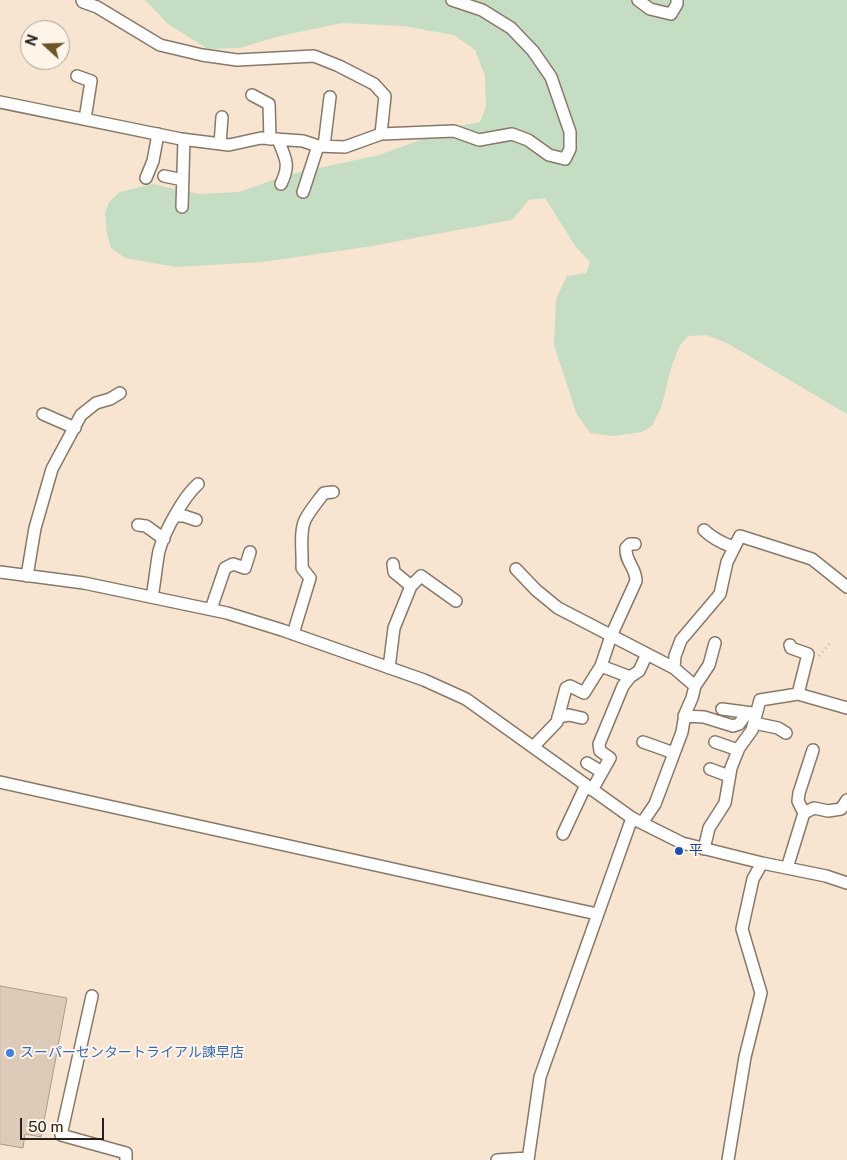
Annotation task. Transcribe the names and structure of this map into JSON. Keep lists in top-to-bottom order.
{
  "places": ["平", "スーパーセンタートライアル諫早店"],
  "scale_bar": "50 m",
  "north": "left"
}
